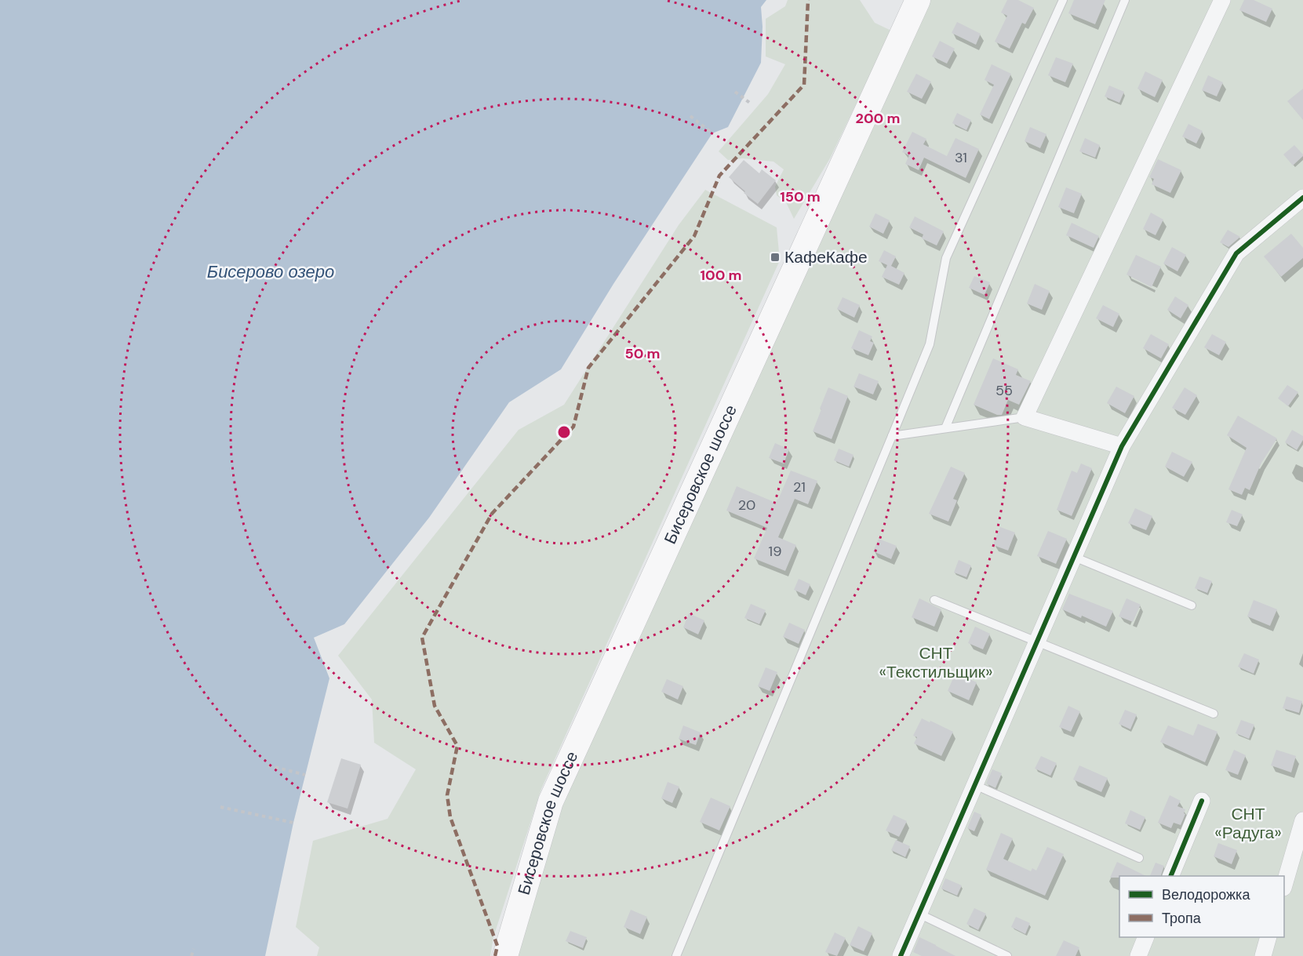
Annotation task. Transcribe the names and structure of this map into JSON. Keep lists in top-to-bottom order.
{
  "streets": {
    "main road": ["Бисеровское шоссе"]
  },
  "water": ["Бисерово озеро"],
  "parks": ["СНТ «Текстильщик»", "СНТ «Радуга»"],
  "places": {
    "transit": ["КафеКафе"]
  },
  "house_numbers": [
    "31",
    "55",
    "21",
    "20",
    "19"
  ],
  "legend": ["Велодорожка", "Тропа"],
  "rings": [
    "200 m",
    "150 m",
    "100 m",
    "50 m"
  ]
}
